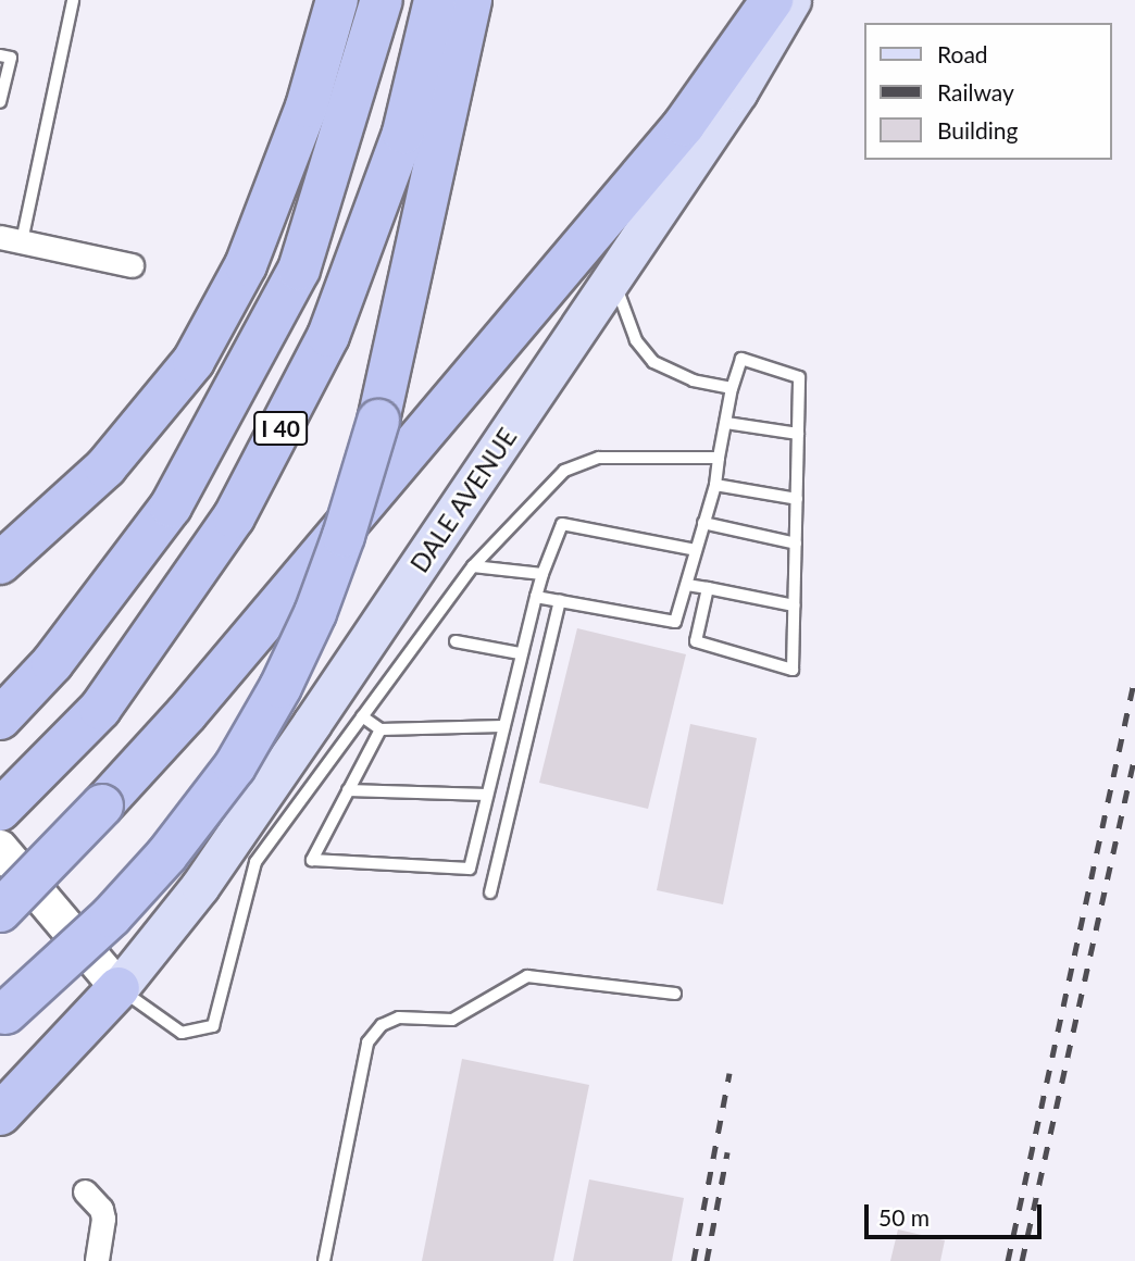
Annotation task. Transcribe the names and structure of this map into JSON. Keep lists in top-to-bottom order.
{
  "streets": {
    "highway": ["I 40"],
    "main road": ["DALE AVENUE"]
  },
  "legend": ["Road", "Railway", "Building"],
  "scale_bar": "50 m"
}
